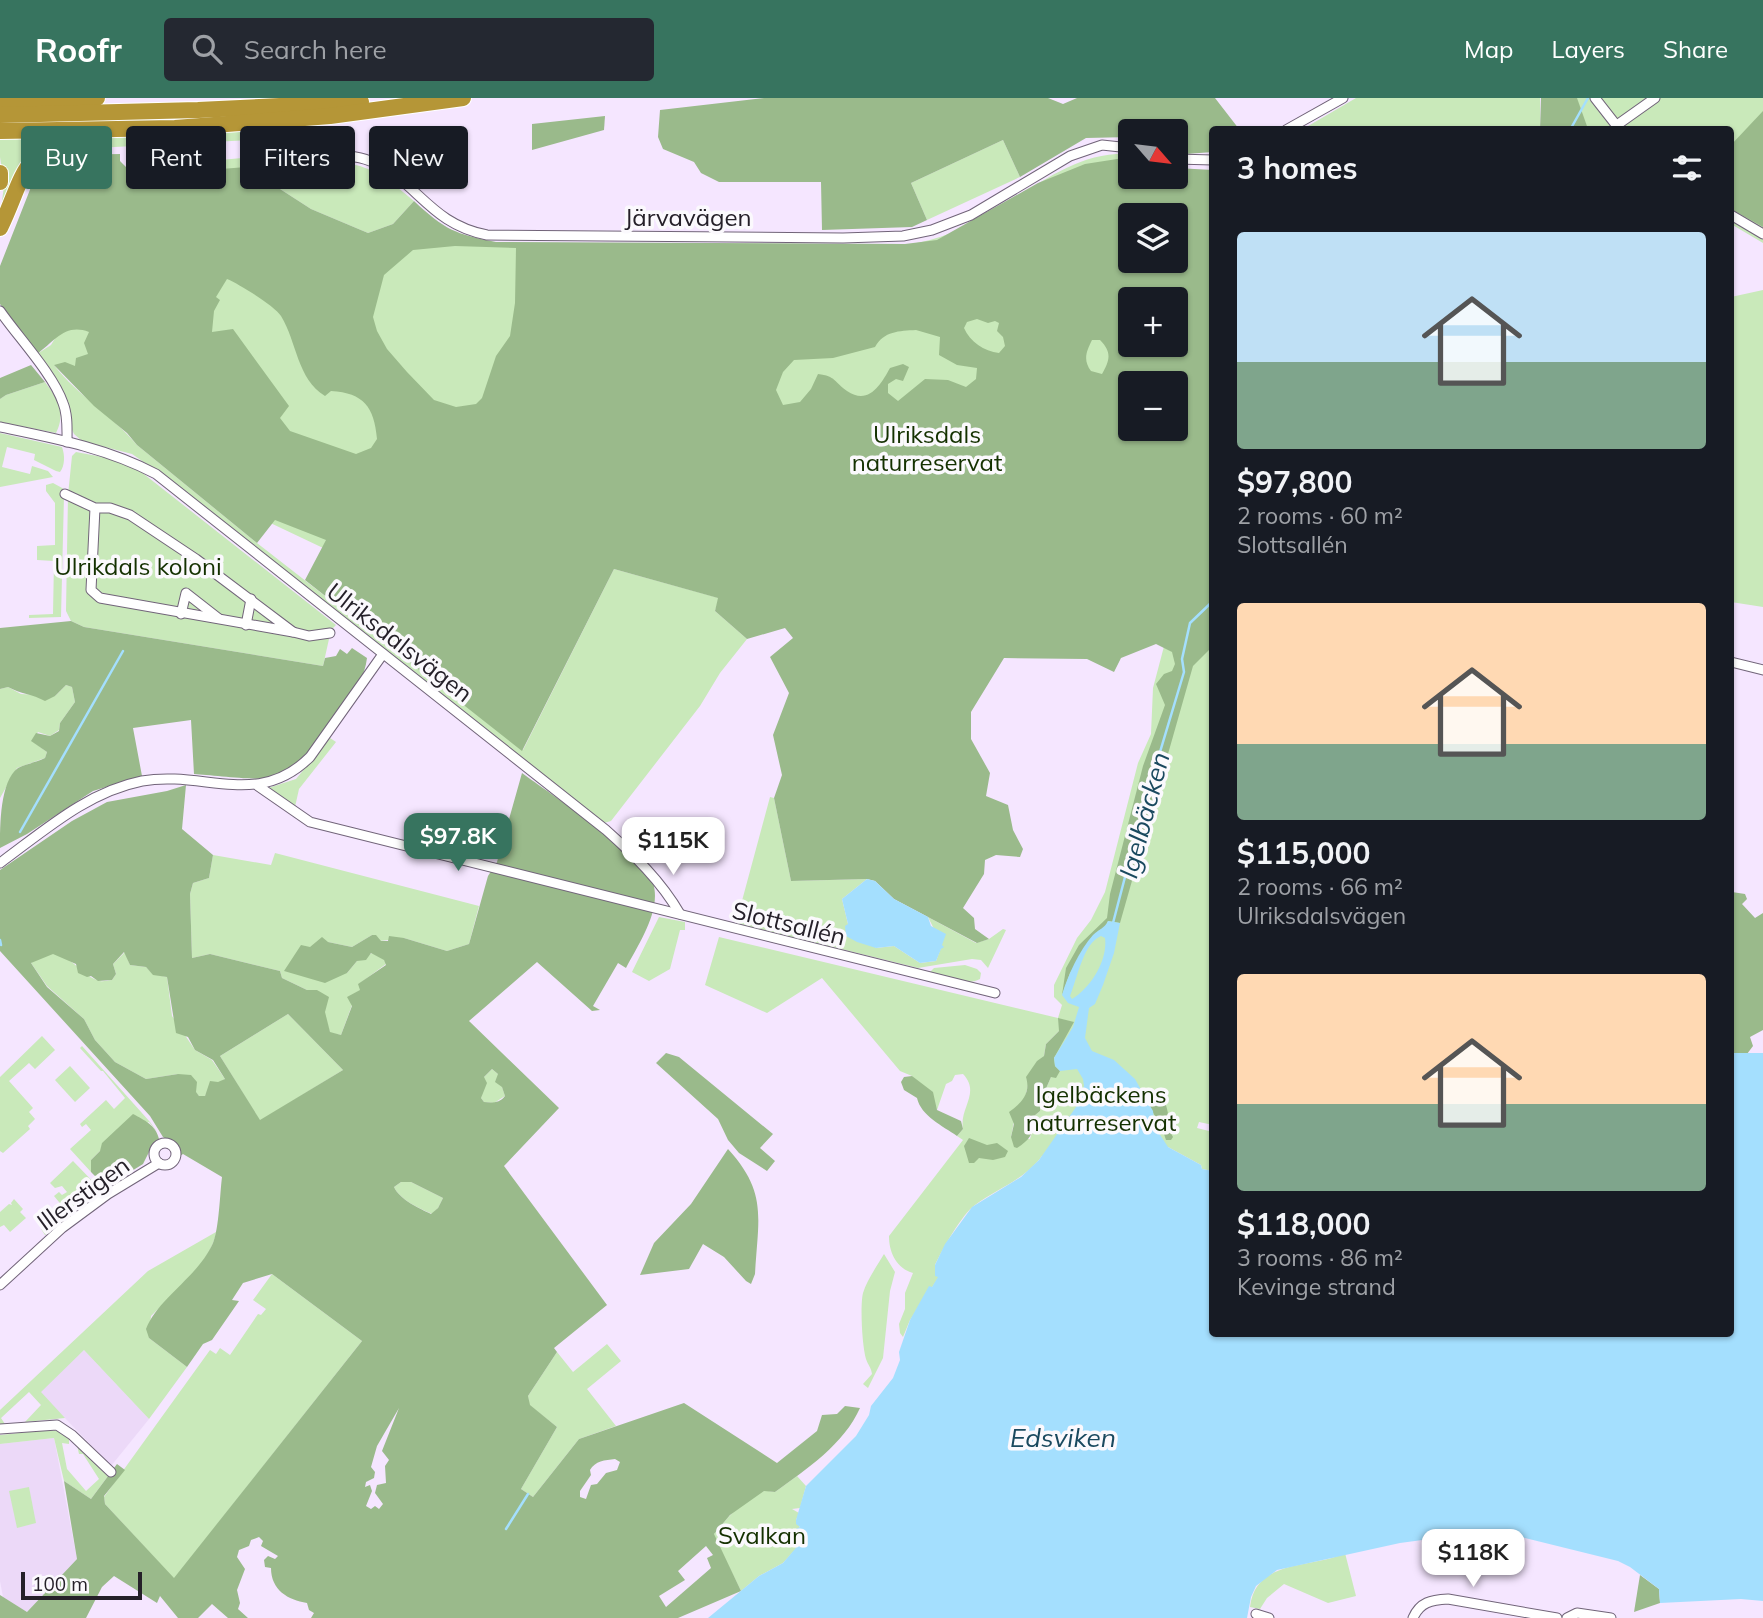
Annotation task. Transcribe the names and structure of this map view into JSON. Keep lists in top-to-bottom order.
{
  "streets": {
    "street": [
      "Järvavägen",
      "Ulriksdalsvägen",
      "Slottsallén",
      "Illerstigen"
    ]
  },
  "crossings": [
    ["Ulriksdalsvägen", "Slottsallén"]
  ],
  "water": ["Igelbäcken", "Edsviken"],
  "parks": [
    "Ulriksdals naturreservat",
    "Ulrikdals koloni",
    "Igelbäckens naturreservat",
    "Svalkan"
  ],
  "scale_bar": "100 m",
  "north": "bottom right",
  "page": {
    "header": "Roofr",
    "search": "Search here",
    "nav": ["Map", "Layers", "Share"],
    "map_buttons": ["+", "−"],
    "chip": [
      "Buy",
      "Rent",
      "Filters",
      "New"
    ],
    "heading": "3 homes",
    "list": [
      {
        "name": "$97,800",
        "note": "2 rooms · 60 m² · Slottsallén"
      },
      {
        "name": "$115,000",
        "note": "2 rooms · 66 m² · Ulriksdalsvägen"
      },
      {
        "name": "$118,000",
        "note": "3 rooms · 86 m² · Kevinge strand"
      }
    ],
    "price": ["$97.8K", "$115K", "$118K"],
    "scale": "100 m"
  }
}
